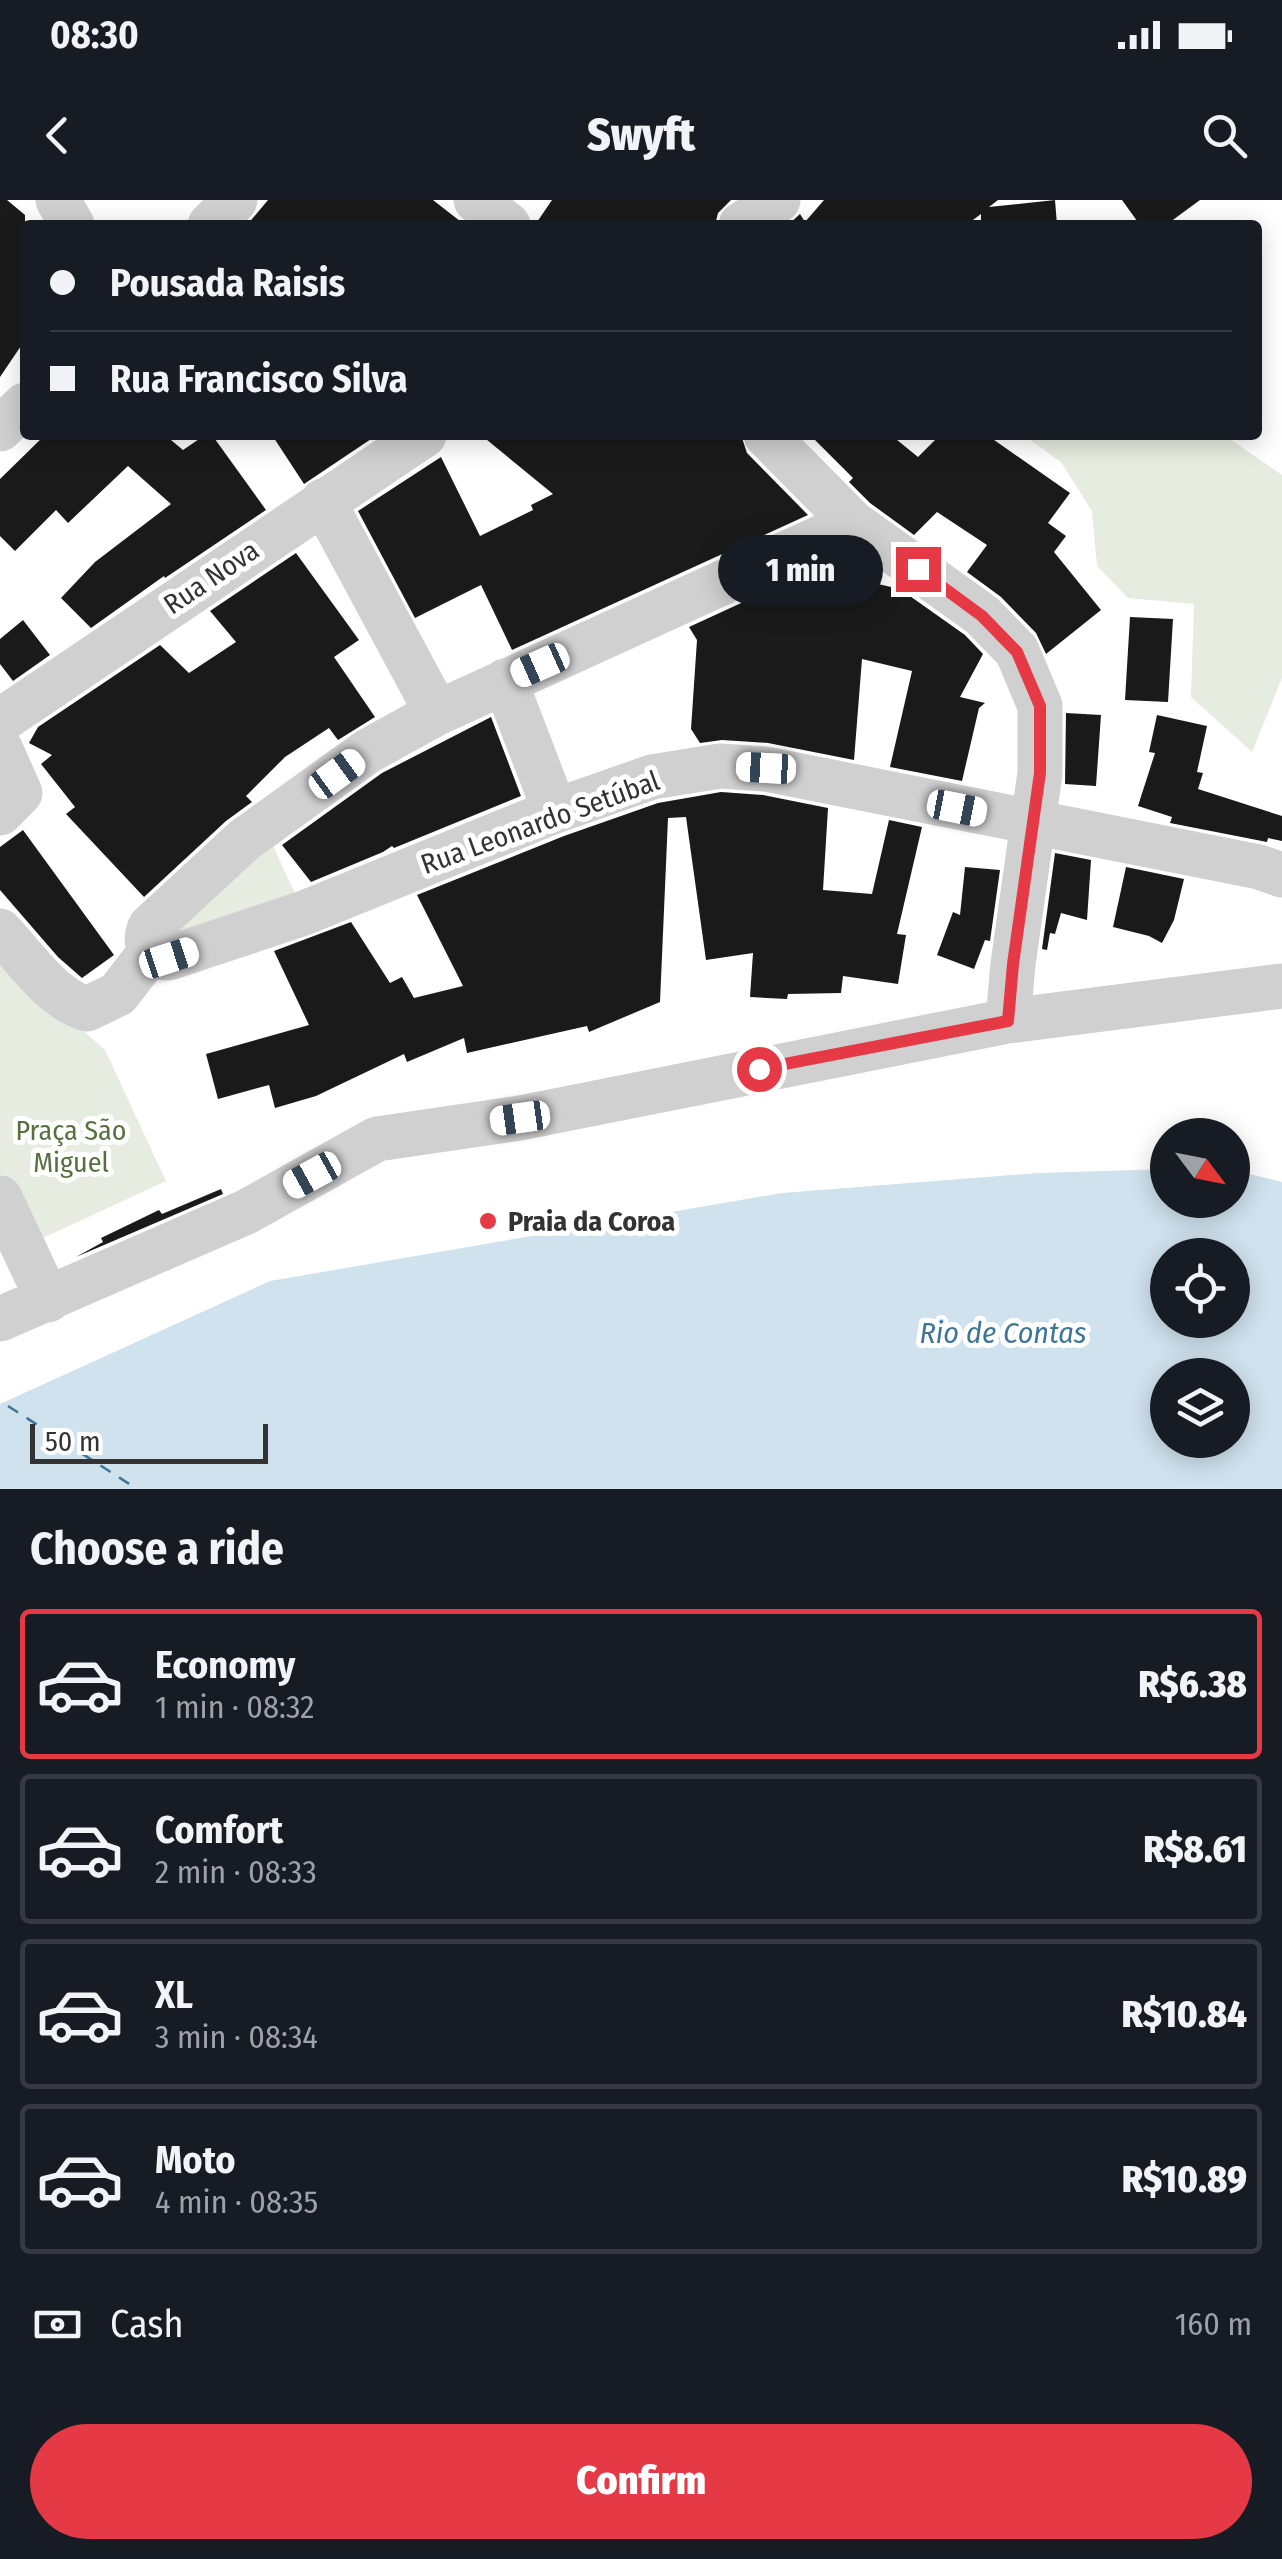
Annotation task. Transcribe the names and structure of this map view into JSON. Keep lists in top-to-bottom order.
{
  "streets": {
    "street": ["Rua Nova", "Rua Leonardo Setúbal"]
  },
  "water": ["Rio de Contas"],
  "parks": ["Praça São Miguel"],
  "places": ["Praia da Coroa"],
  "scale_bar": "50 m",
  "north": "bottom right",
  "page": {
    "status": "08:30",
    "header": "Swyft",
    "banner": ["Pousada Raisis", "Rua Francisco Silva"],
    "bubble": "1 min",
    "scale": "50 m",
    "heading": "Choose a ride",
    "list": [
      {
        "name": "Economy",
        "note": "1 min · 08:32",
        "value": "R$6.38"
      },
      {
        "name": "Comfort",
        "note": "2 min · 08:33",
        "value": "R$8.61"
      },
      {
        "name": "XL",
        "note": "3 min · 08:34",
        "value": "R$10.84"
      },
      {
        "name": "Moto",
        "note": "4 min · 08:35",
        "value": "R$10.89"
      }
    ],
    "pay": ["Cash", "160 m"],
    "buttons": "Confirm"
  }
}
